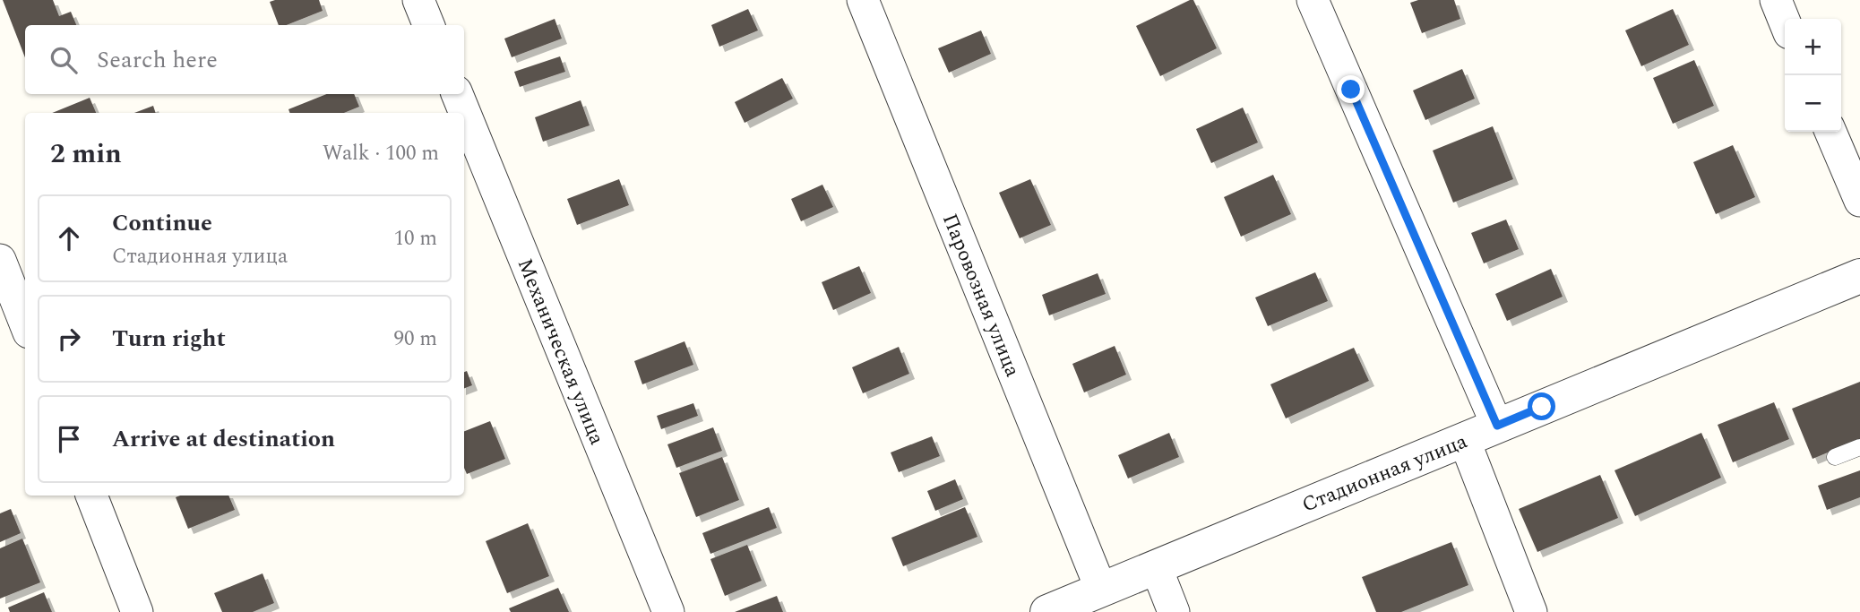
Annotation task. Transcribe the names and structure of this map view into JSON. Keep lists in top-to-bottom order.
{
  "streets": {
    "street": ["Паровозная улица", "Механическая улица", "Стадионная улица"]
  },
  "crossings": [
    ["Паровозная улица", "Стадионная улица"]
  ],
  "page": {
    "map_buttons": ["+", "−"],
    "search": "Search here",
    "heading": ["2 min", "Walk · 100 m"],
    "list": [
      ["Continue", "Стадионная улица", "10 m"],
      ["Turn right", "90 m"],
      "Arrive at destination"
    ]
  }
}
